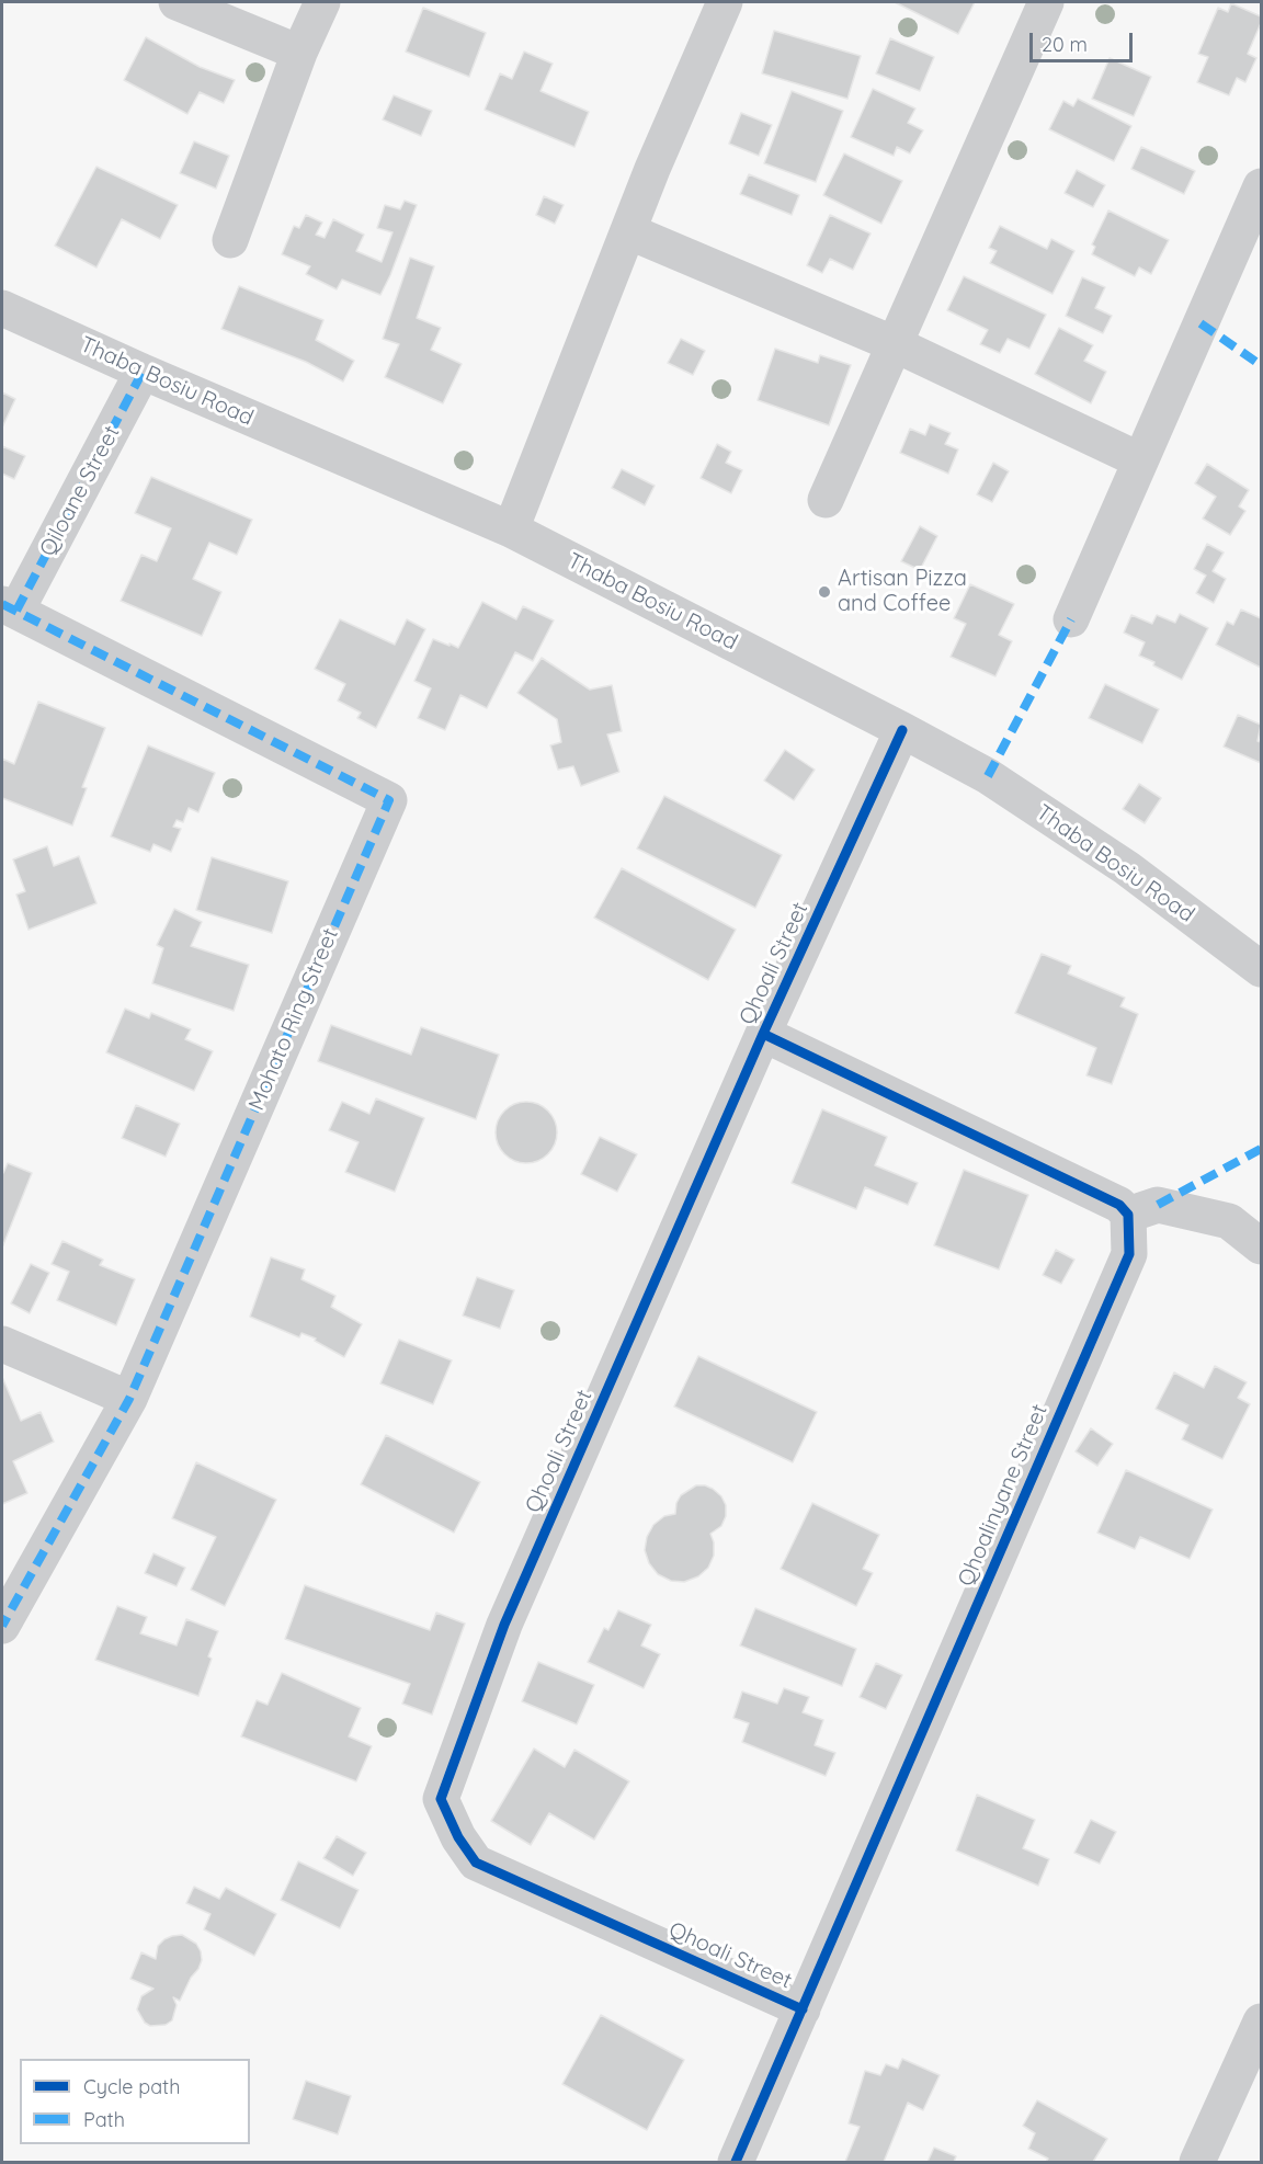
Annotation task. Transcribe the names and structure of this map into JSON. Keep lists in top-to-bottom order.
{
  "streets": {
    "street": [
      "Thaba Bosiu Road",
      "Qiloane Street",
      "Qhoali Street",
      "Mohato Ring Street",
      "Qhoalinyane Street"
    ]
  },
  "crossings": [
    ["Thaba Bosiu Road", "Qiloane Street"],
    ["Thaba Bosiu Road", "Qhoali Street"],
    ["Qiloane Street", "Mohato Ring Street"],
    ["Qhoali Street", "Qhoalinyane Street"]
  ],
  "places": ["Artisan Pizza and Coffee"],
  "legend": ["Cycle path", "Path"],
  "scale_bar": "20 m"
}
